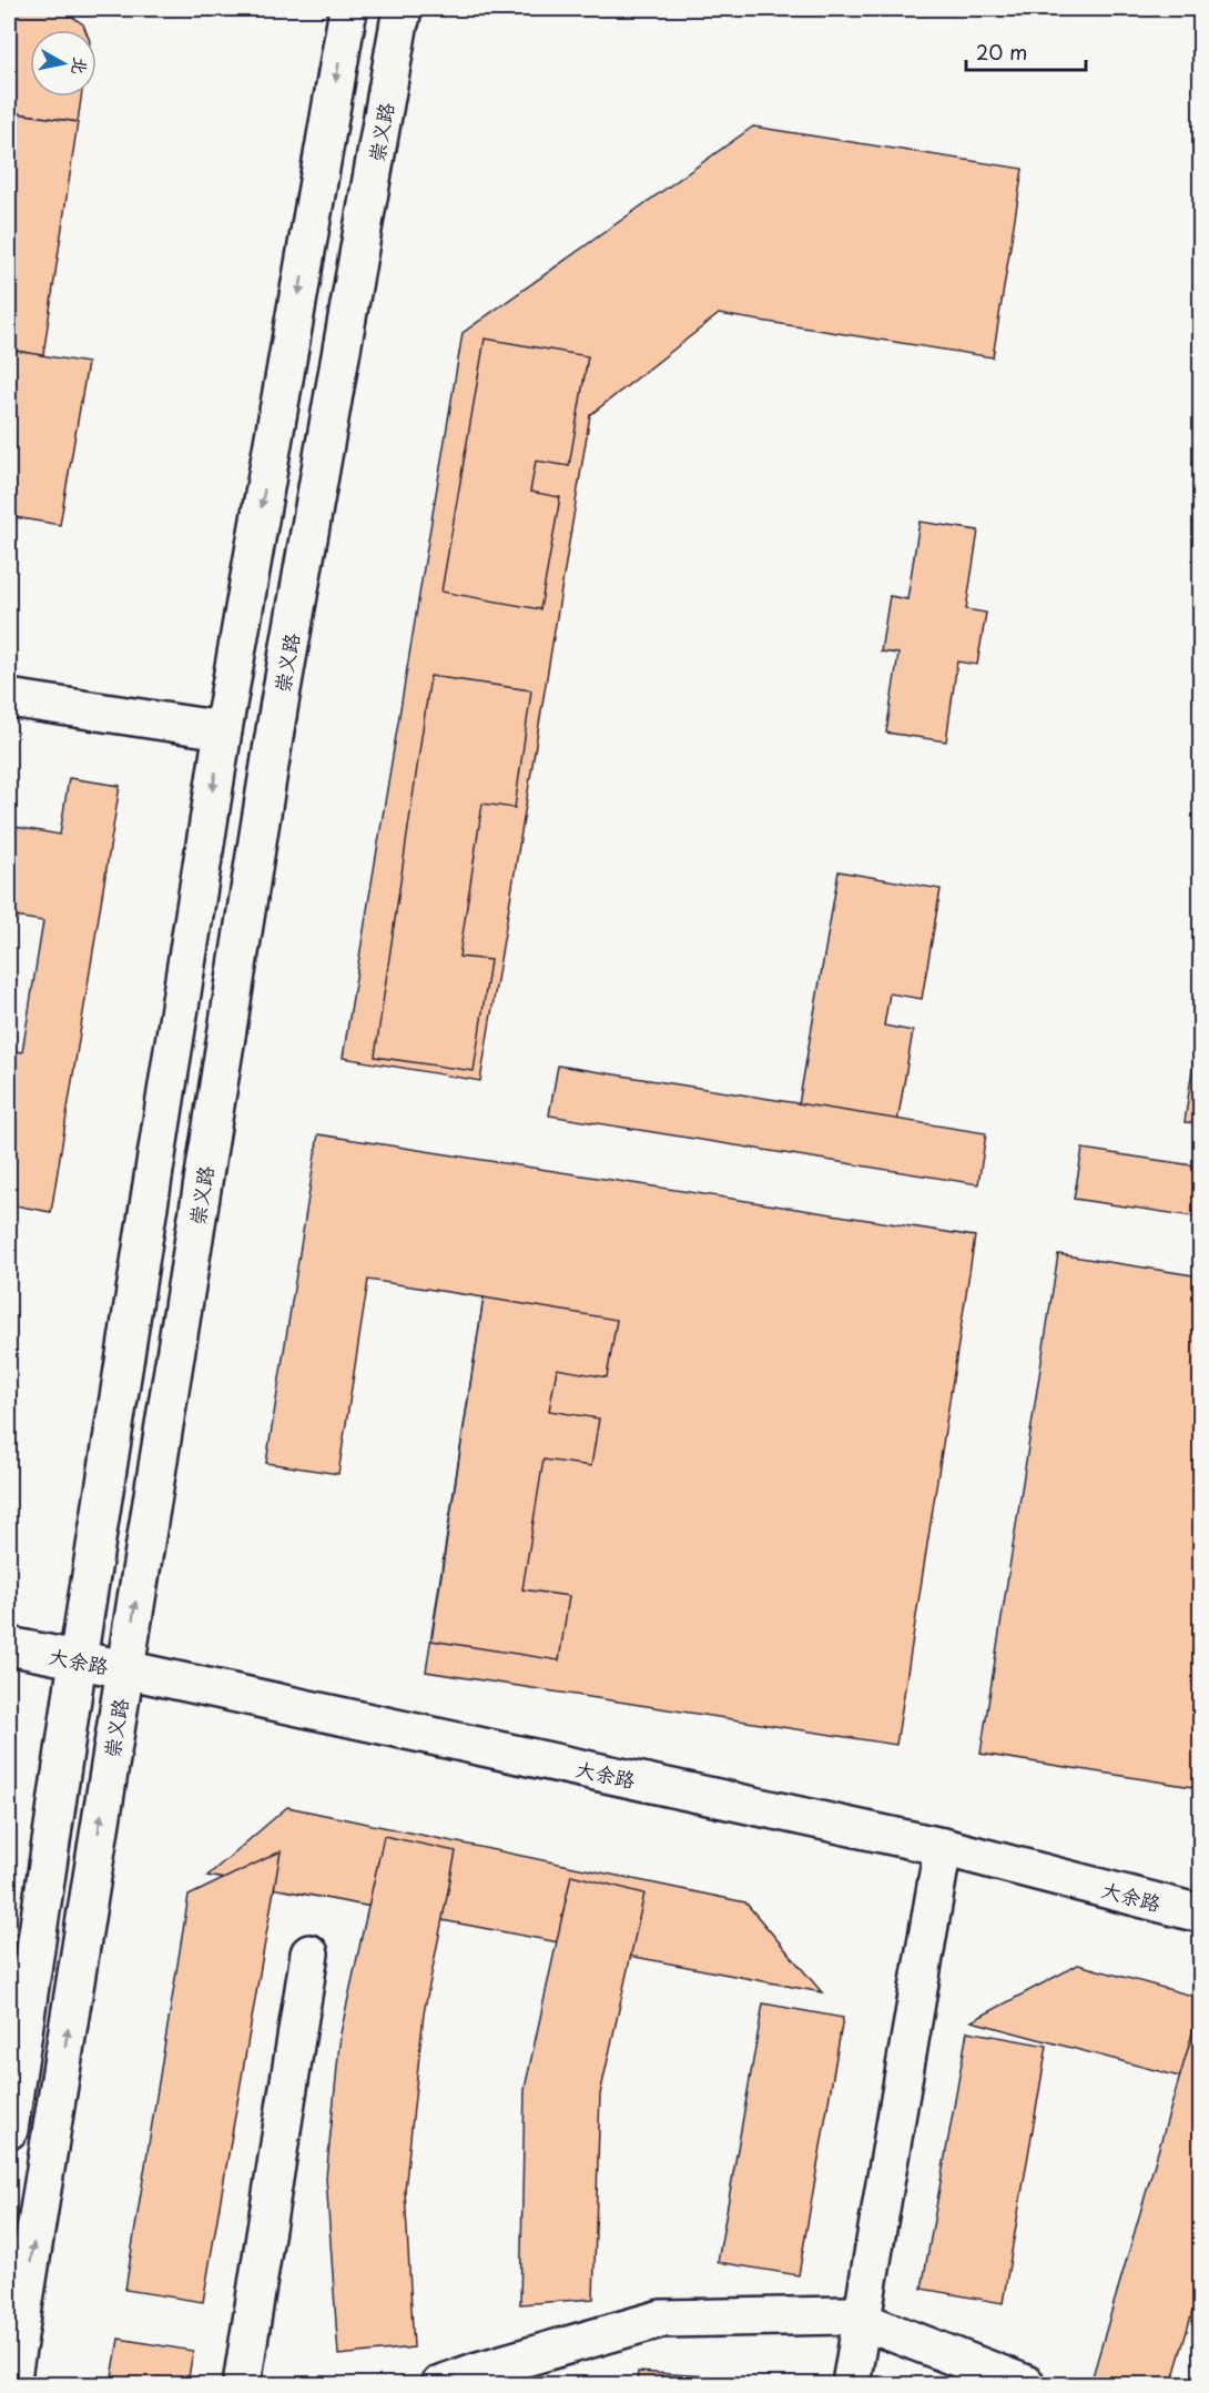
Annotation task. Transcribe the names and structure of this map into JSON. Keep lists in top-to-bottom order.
{
  "streets": {
    "main road": ["崇义路", "大余路"]
  },
  "crossings": [
    ["崇义路", "大余路"]
  ],
  "scale_bar": "20 m",
  "north": "right"
}
